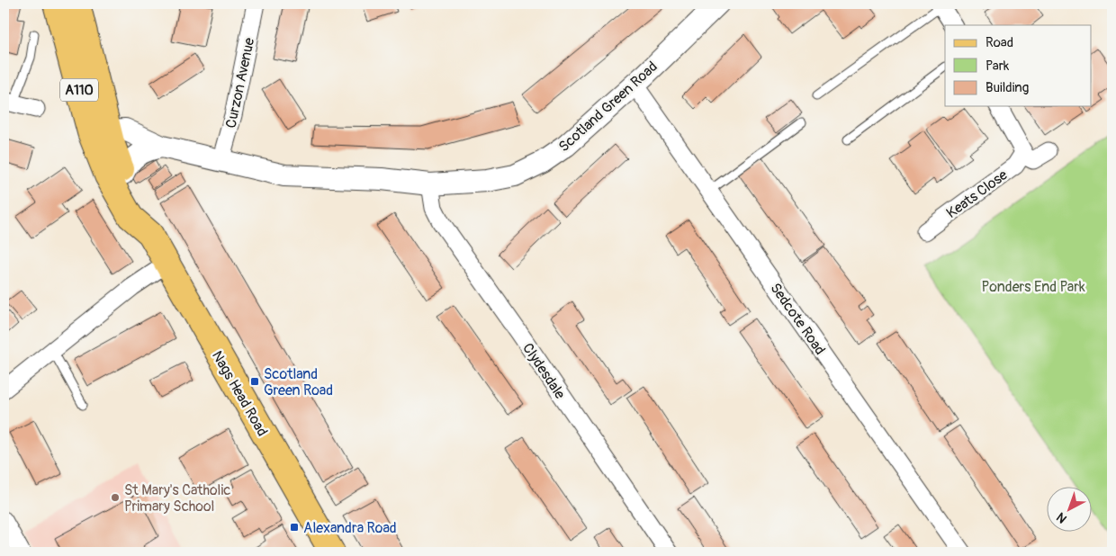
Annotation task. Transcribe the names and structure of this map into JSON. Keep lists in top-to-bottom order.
{
  "streets": {
    "main road": ["A110", "Nags Head Road"],
    "street": [
      "Curzon Avenue",
      "Scotland Green Road",
      "Keats Close",
      "Sedcote Road",
      "Clydesdale"
    ]
  },
  "crossings": [
    ["Curzon Avenue", "Scotland Green Road"],
    ["A110", "Scotland Green Road"],
    ["A110", "Nags Head Road"],
    ["Scotland Green Road", "Sedcote Road"],
    ["Scotland Green Road", "Clydesdale"]
  ],
  "parks": ["Ponders End Park"],
  "places": {
    "transit": ["Scotland Green Road", "Alexandra Road"],
    "other": ["St Mary's Catholic Primary School"]
  },
  "legend": ["Road", "Park", "Building"],
  "north": "bottom left"
}
